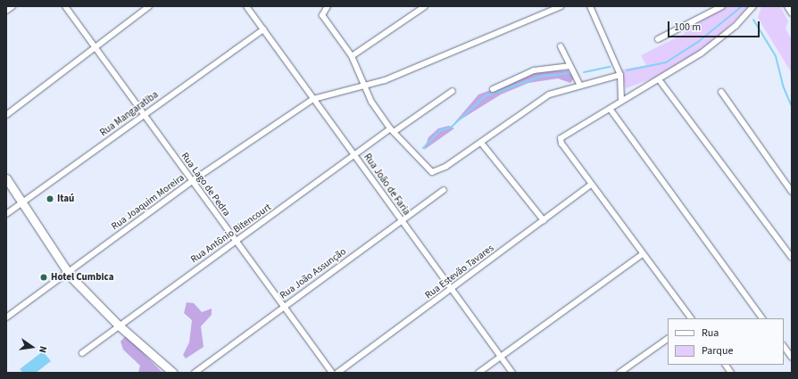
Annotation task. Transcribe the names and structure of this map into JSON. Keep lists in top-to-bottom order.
{
  "streets": {
    "street": [
      "Rua Mangaratiba",
      "Rua Lago de Pedra",
      "Rua João de Faria",
      "Rua Joaquim Moreira",
      "Rua Antônio Bitencourt",
      "Rua Estevão Tavares",
      "Rua João Assunção"
    ]
  },
  "crossings": [
    ["Rua Mangaratiba", "Rua Lago de Pedra"],
    ["Rua Mangaratiba", "Rua João de Faria"],
    ["Rua Lago de Pedra", "Rua Joaquim Moreira"],
    ["Rua Lago de Pedra", "Rua Antônio Bitencourt"],
    ["Rua Lago de Pedra", "Rua João Assunção"],
    ["Rua João de Faria", "Rua Joaquim Moreira"],
    ["Rua João de Faria", "Rua Antônio Bitencourt"],
    ["Rua João de Faria", "Rua Estevão Tavares"],
    ["Rua João de Faria", "Rua João Assunção"]
  ],
  "places": ["Itaú", "Hotel Cumbica"],
  "legend": ["Rua", "Parque"],
  "scale_bar": "100 m",
  "north": "right"
}
